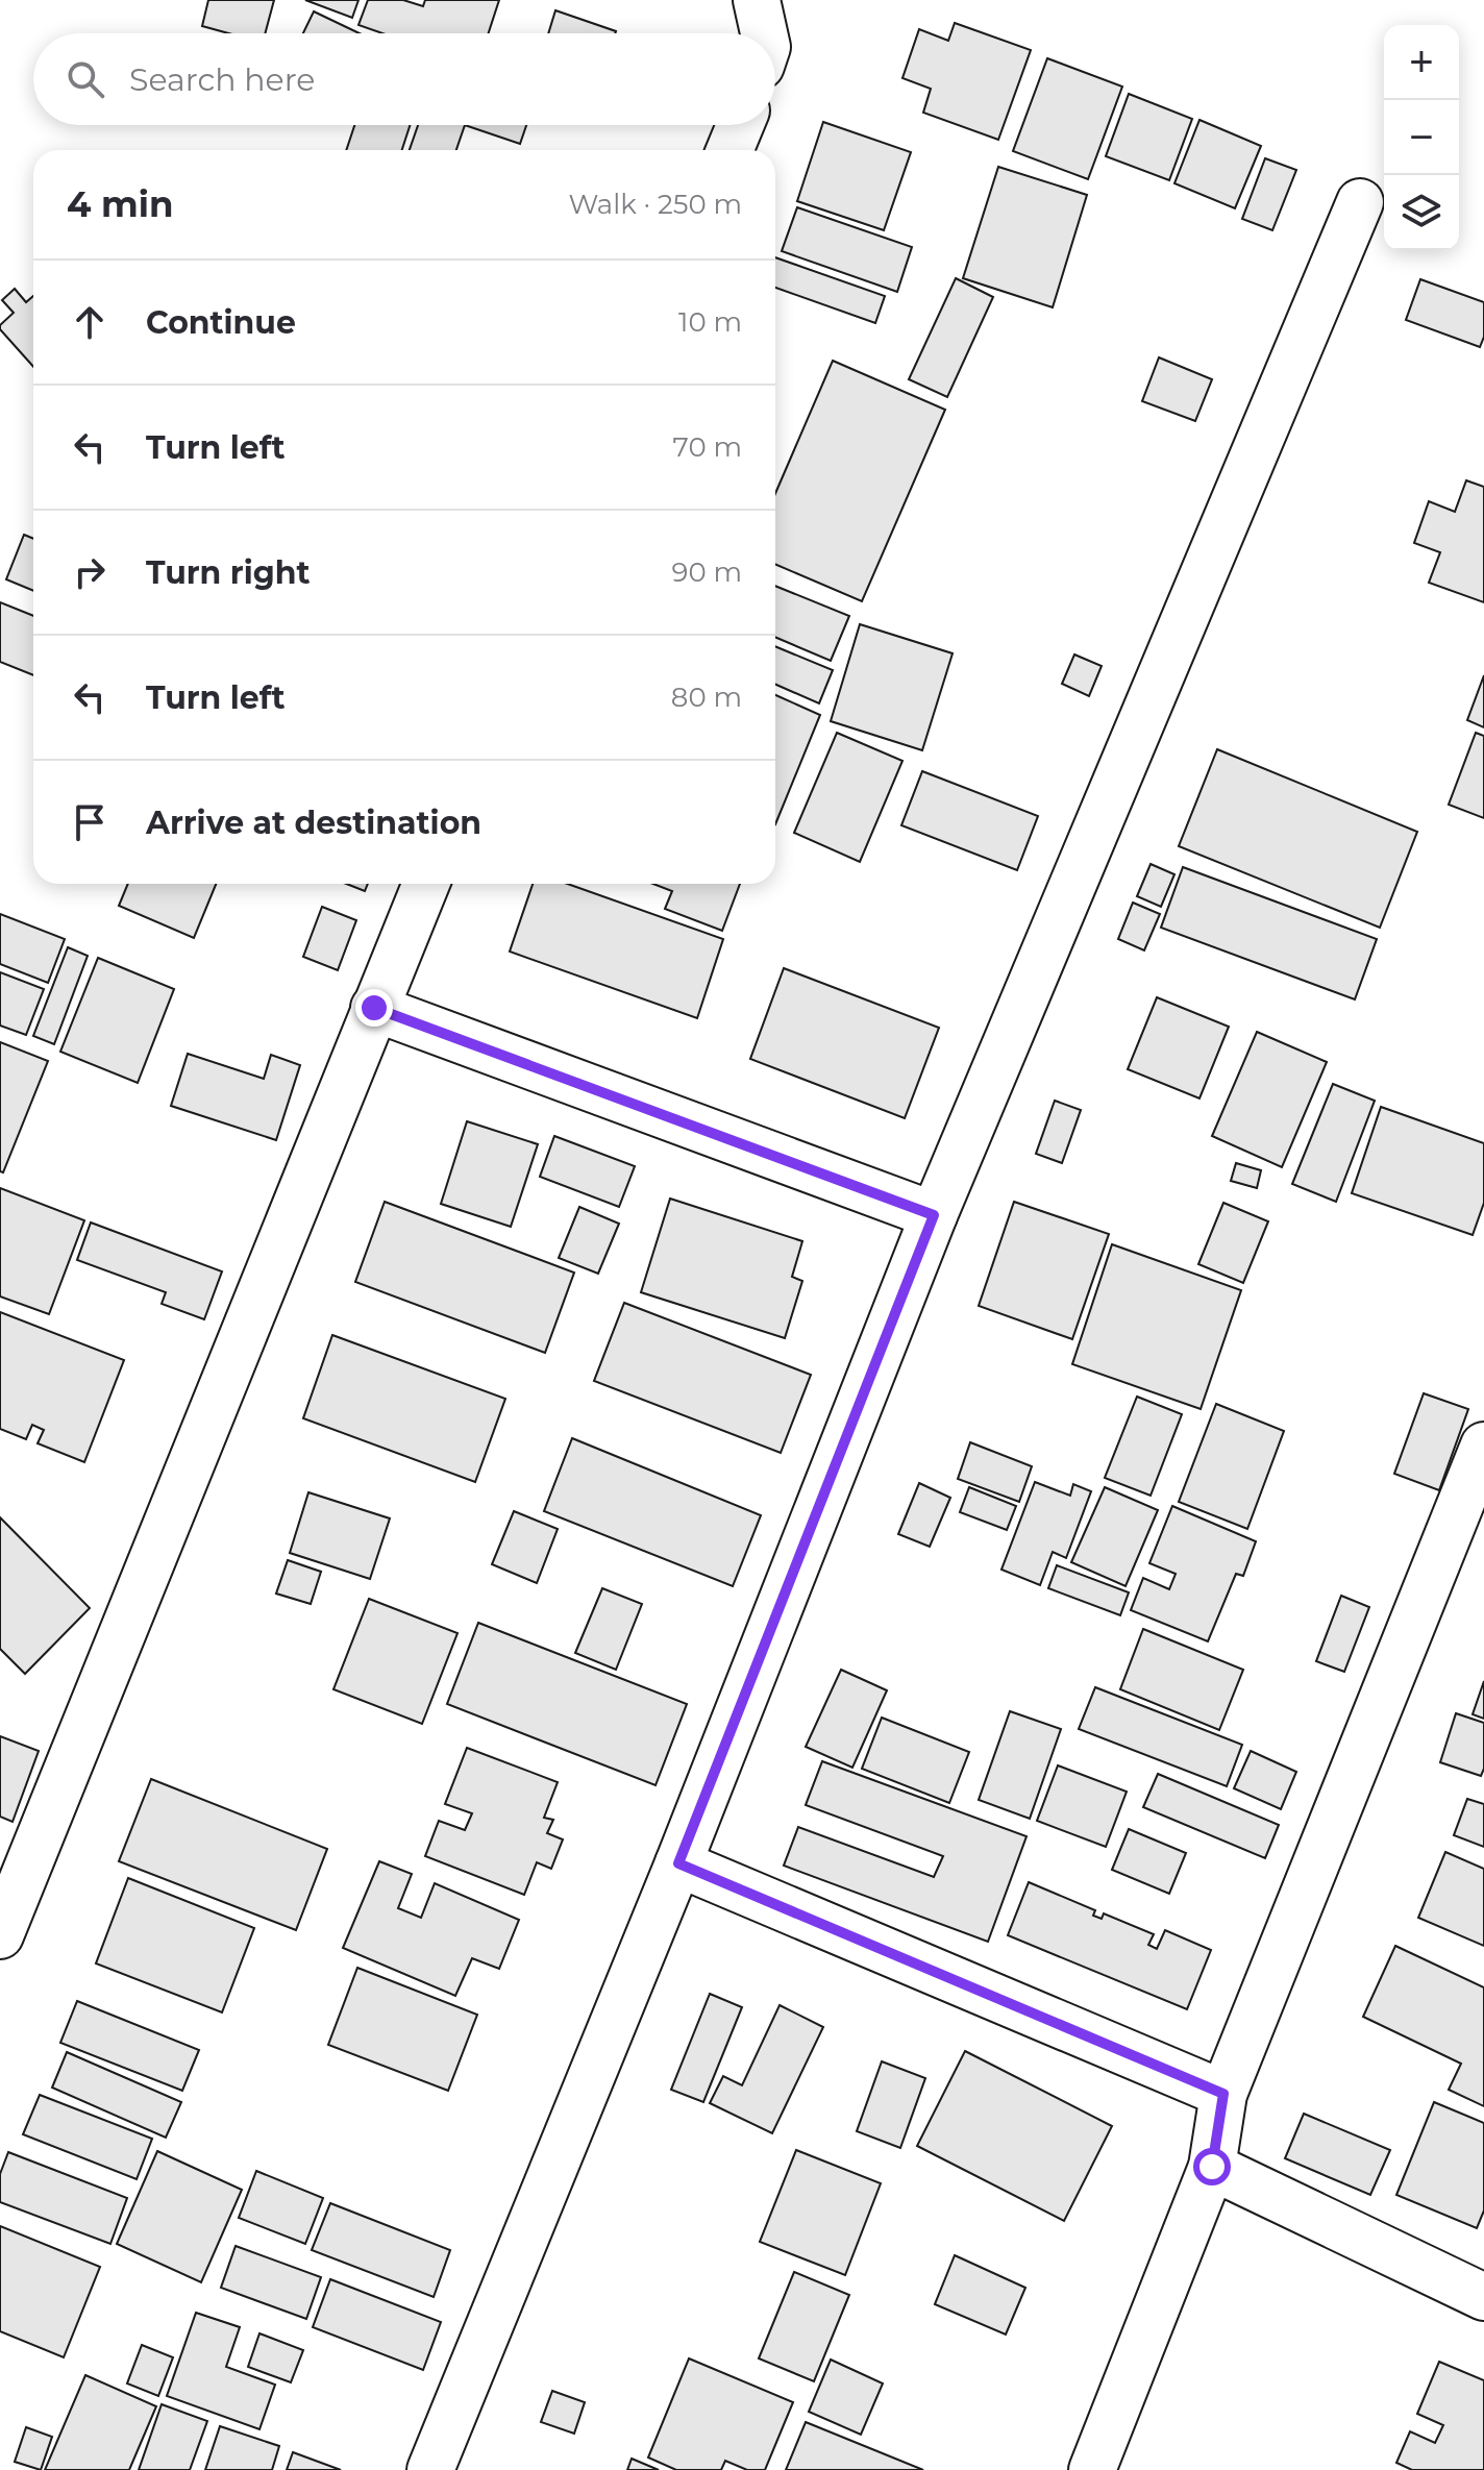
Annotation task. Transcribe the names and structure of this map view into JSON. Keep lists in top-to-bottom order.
{
  "page": {
    "map_buttons": ["+", "−"],
    "search": "Search here",
    "heading": ["4 min", "Walk · 250 m"],
    "list": [
      ["Continue", "10 m"],
      ["Turn left", "70 m"],
      ["Turn right", "90 m"],
      ["Turn left", "80 m"],
      "Arrive at destination"
    ]
  }
}
